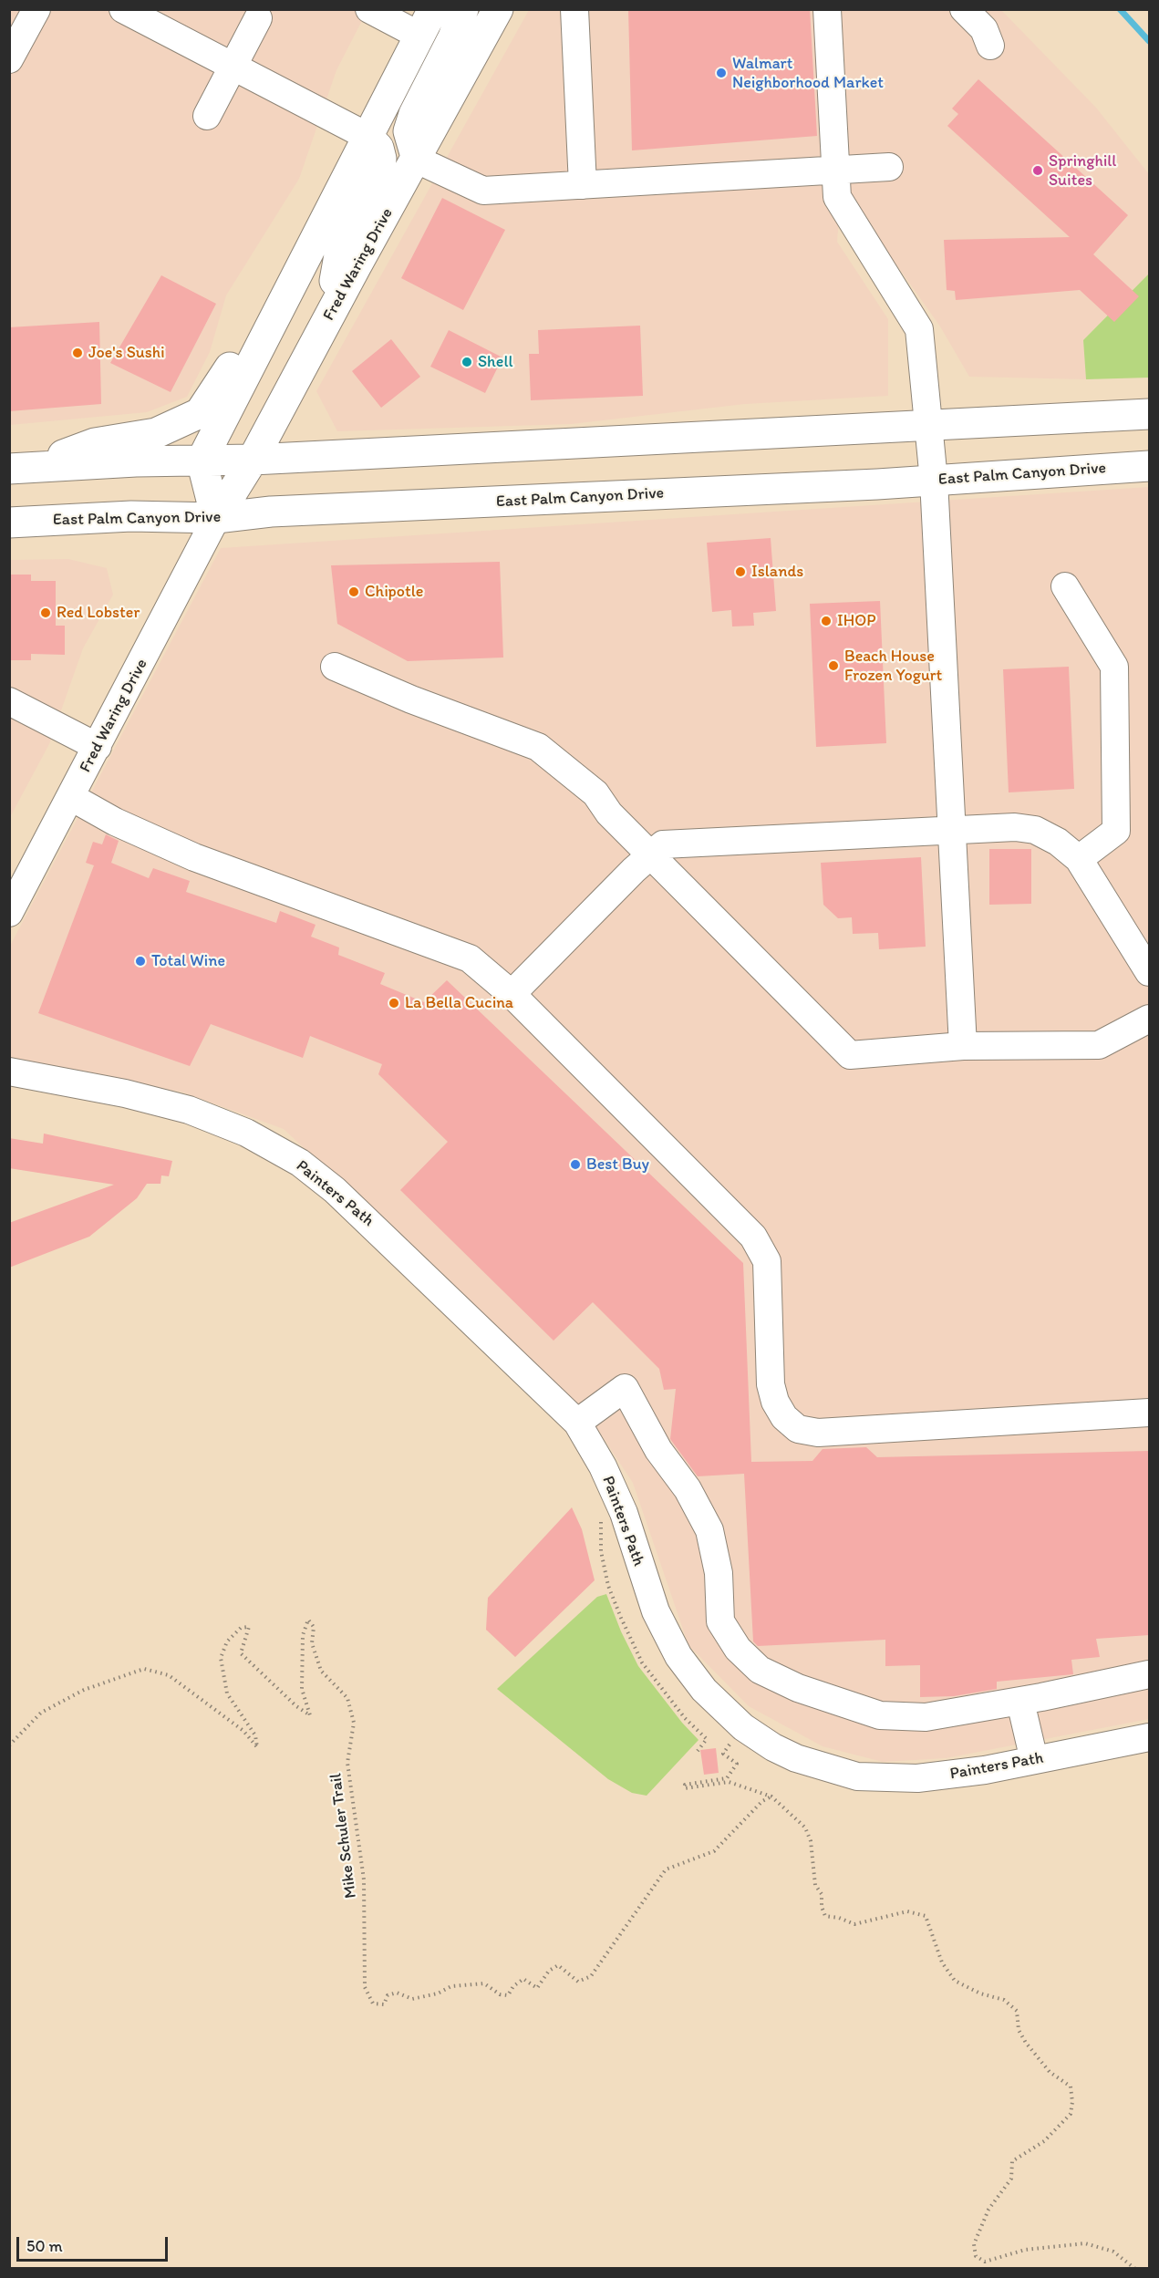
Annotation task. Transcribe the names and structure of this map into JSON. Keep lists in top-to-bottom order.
{
  "streets": {
    "main road": ["Fred Waring Drive", "East Palm Canyon Drive"],
    "street": ["Painters Path"],
    "path": ["Mike Schuler Trail"]
  },
  "crossings": [
    ["Fred Waring Drive", "East Palm Canyon Drive"]
  ],
  "places": [
    "Walmart Neighborhood Market",
    "Springhill Suites",
    "Joe's Sushi",
    "Shell",
    "Islands",
    "Chipotle",
    "Red Lobster",
    "IHOP",
    "Beach House Frozen Yogurt",
    "Total Wine",
    "La Bella Cucina",
    "Best Buy"
  ],
  "scale_bar": "50 m"
}
